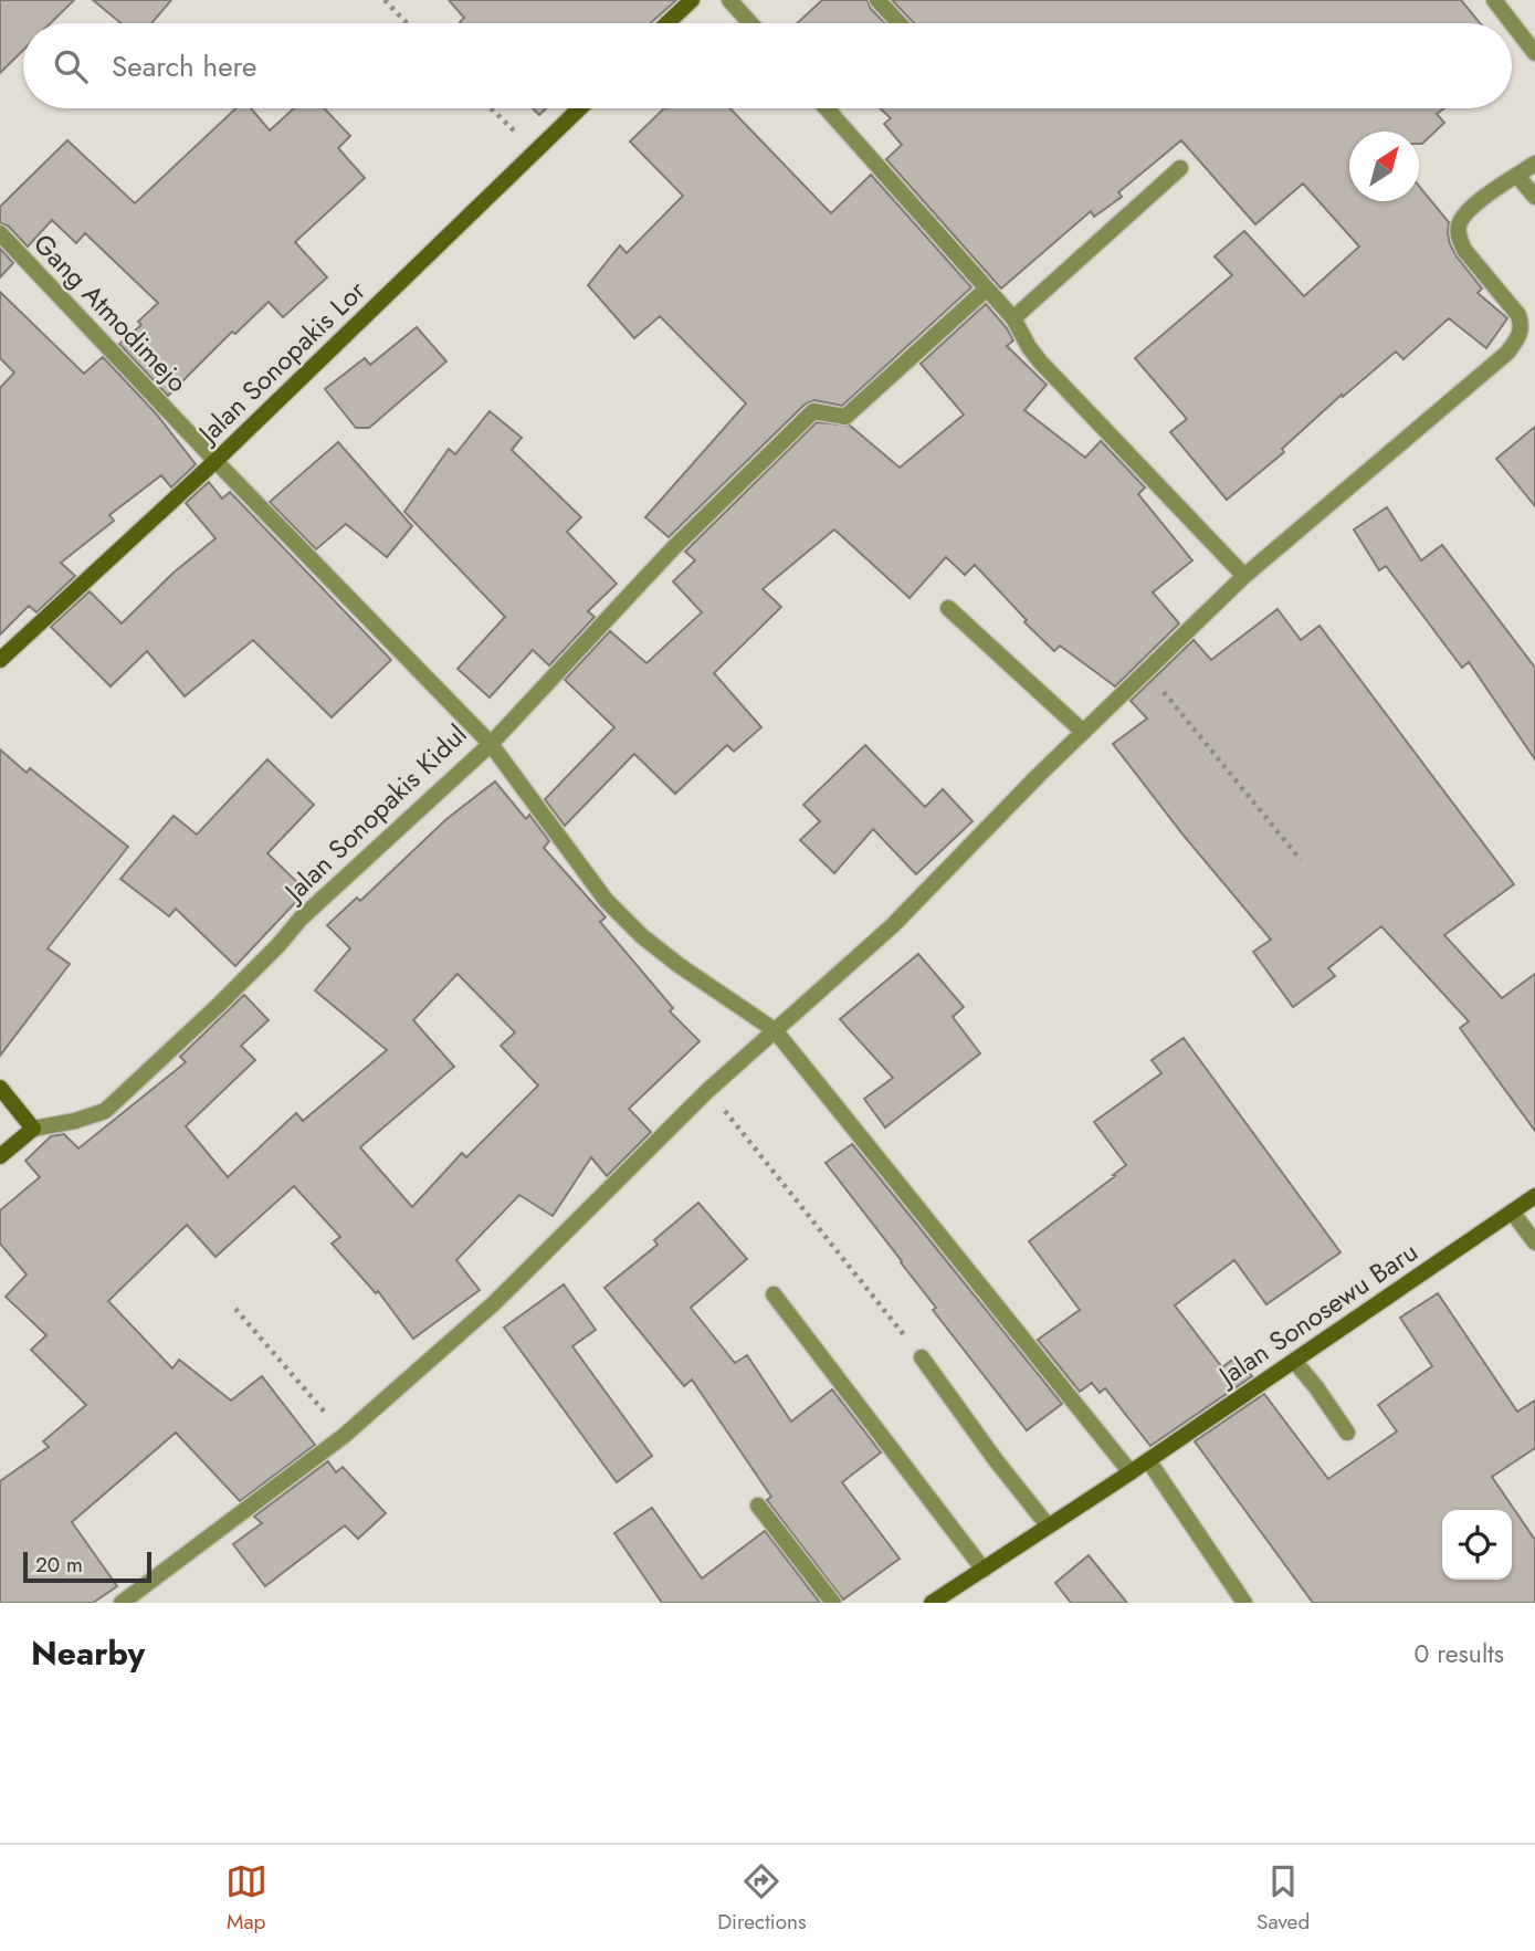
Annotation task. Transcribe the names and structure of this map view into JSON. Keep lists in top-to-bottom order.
{
  "streets": {
    "street": [
      "Gang Atmodimejo",
      "Jalan Sonopakis Lor",
      "Jalan Sonopakis Kidul",
      "Jalan Sonosewu Baru"
    ]
  },
  "crossings": [
    ["Gang Atmodimejo", "Jalan Sonopakis Lor"],
    ["Gang Atmodimejo", "Jalan Sonopakis Kidul"],
    ["Jalan Sonopakis Lor", "Jalan Sonopakis Kidul"]
  ],
  "scale_bar": "20 m",
  "north": "top right",
  "page": {
    "search": "Search here",
    "scale": "20 m",
    "heading": ["Nearby", "0 results"],
    "nav": ["Map", "Directions", "Saved"]
  }
}
